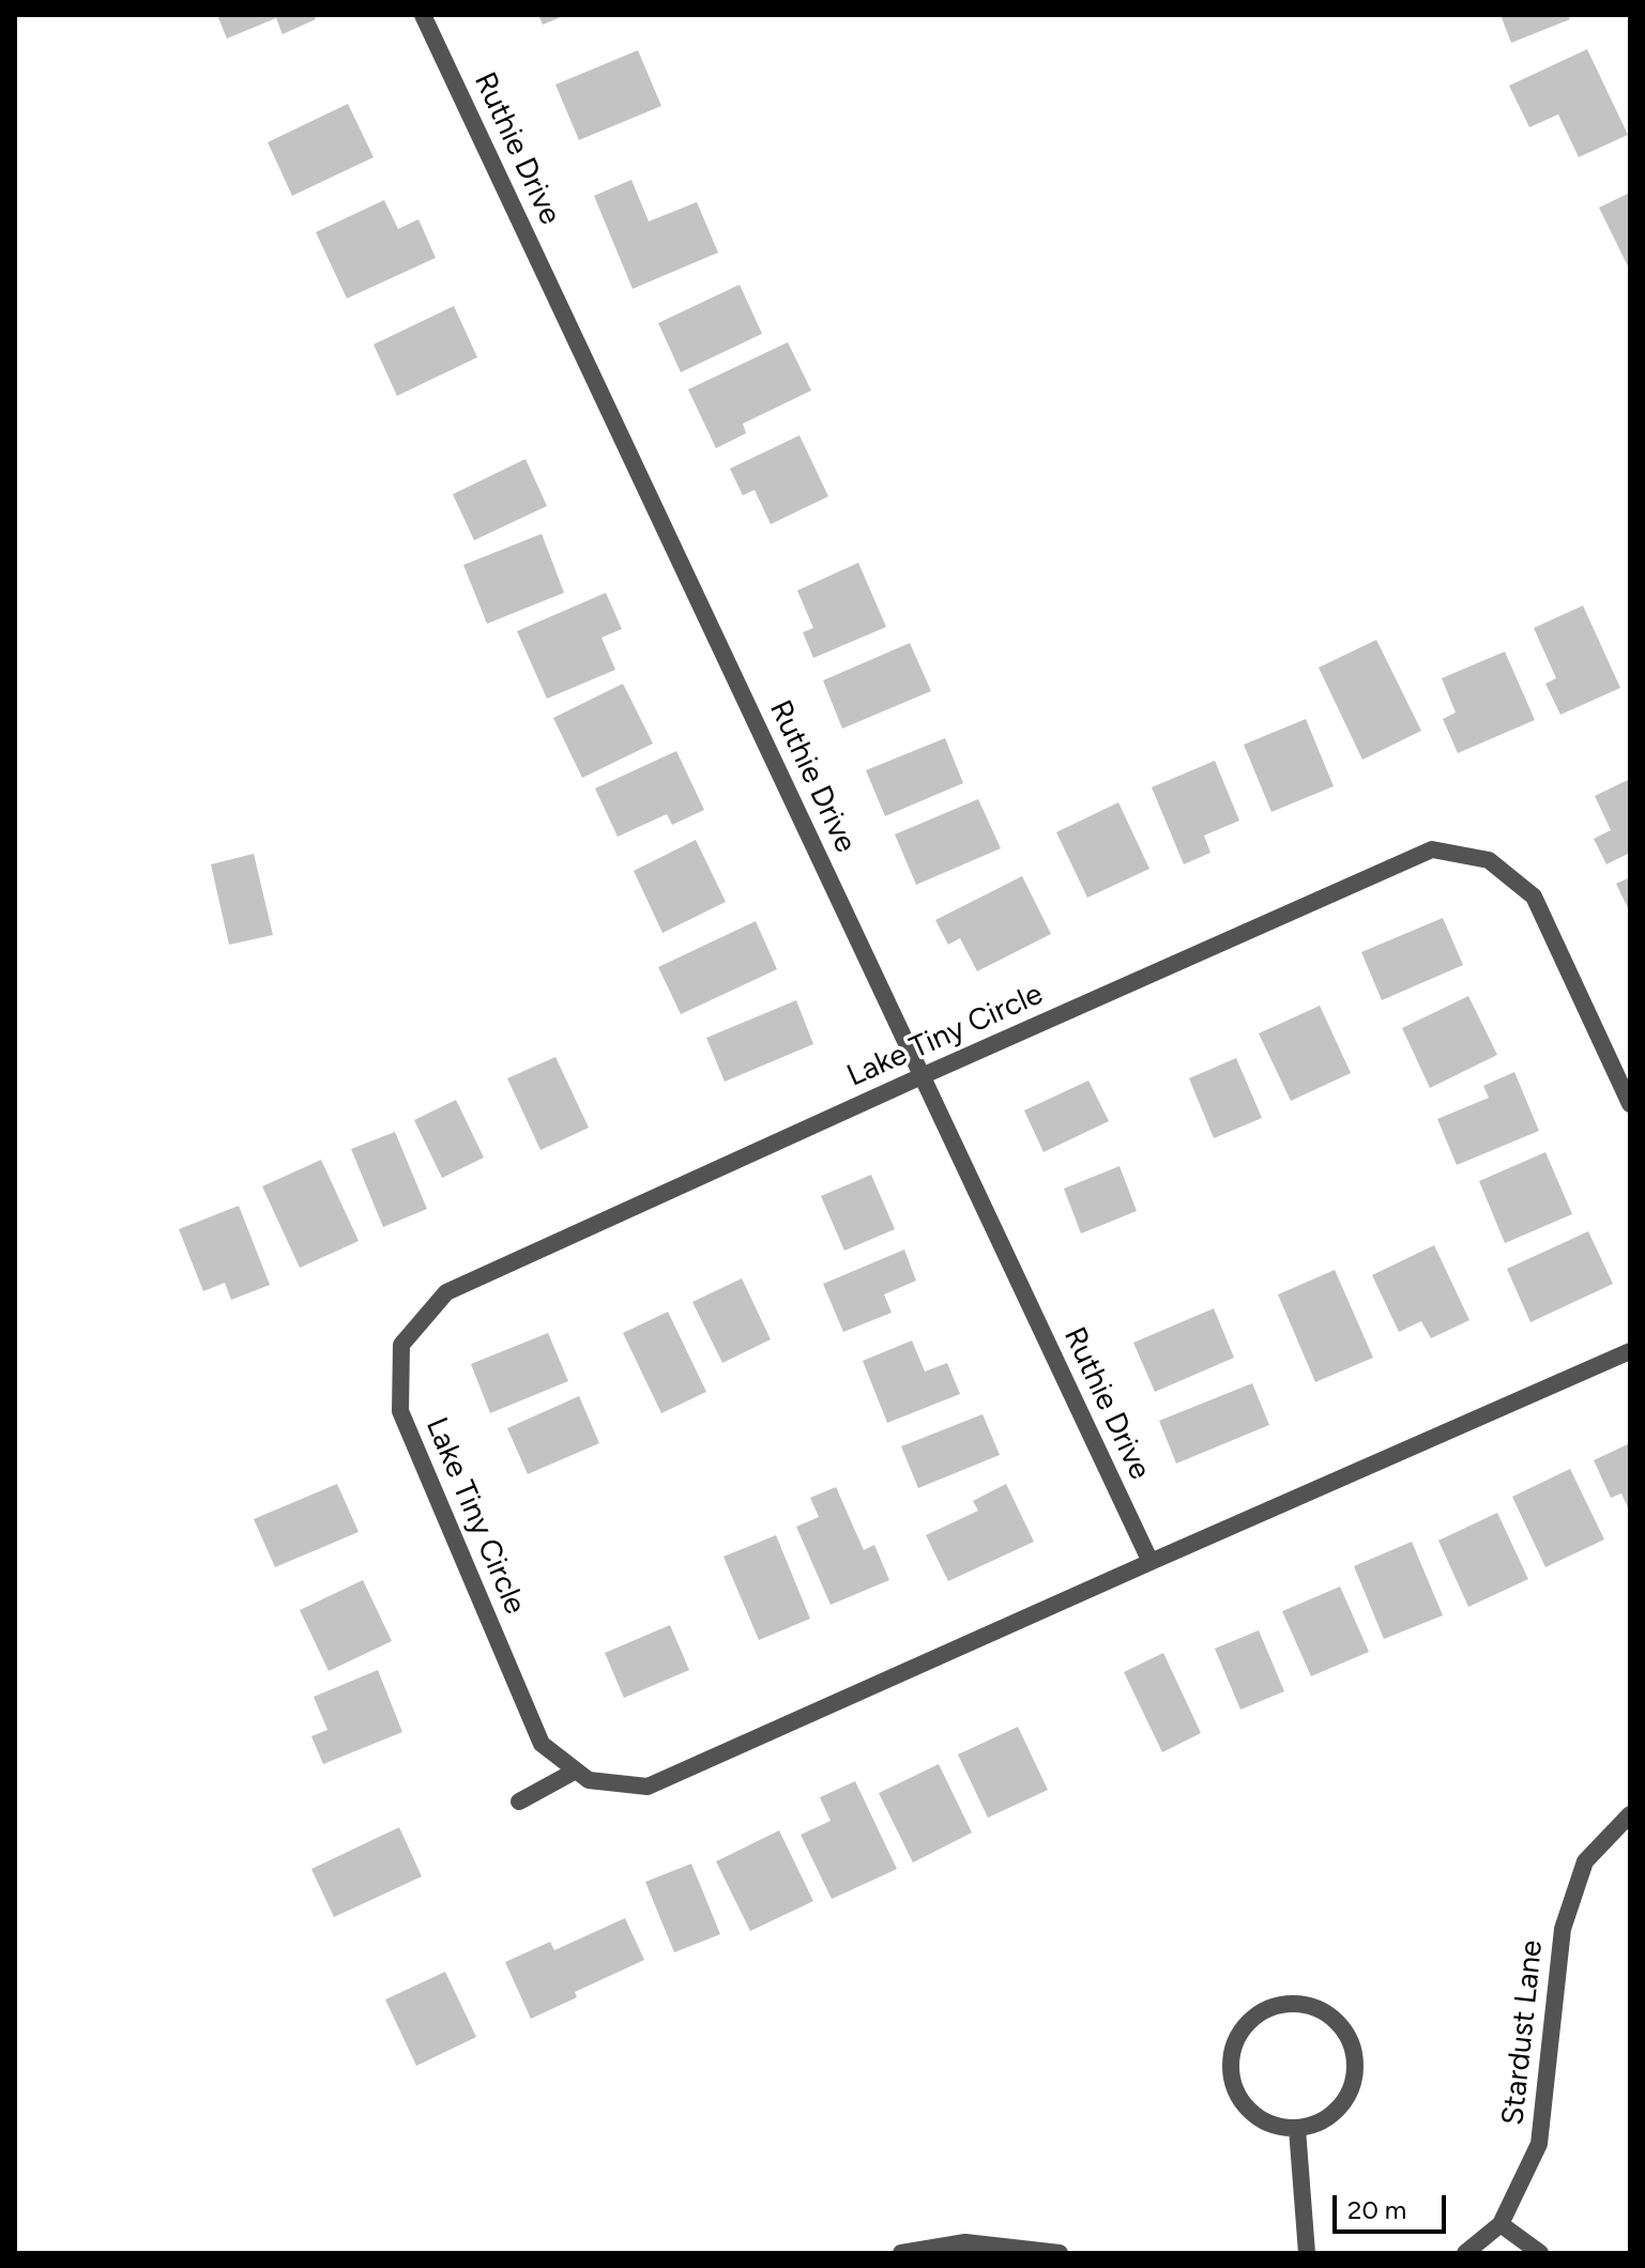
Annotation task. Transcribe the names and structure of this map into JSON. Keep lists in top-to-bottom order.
{
  "streets": {
    "street": ["Ruthie Drive", "Lake Tiny Circle", "Stardust Lane"]
  },
  "crossings": [
    ["Ruthie Drive", "Lake Tiny Circle"]
  ],
  "scale_bar": "20 m"
}
